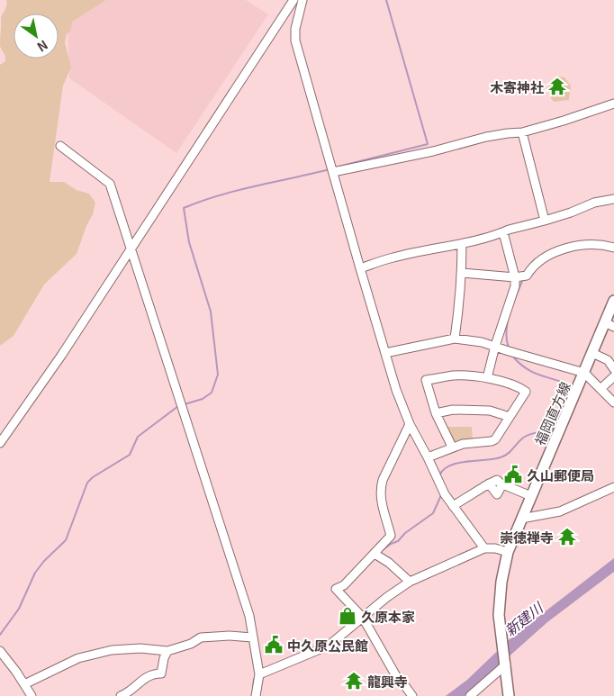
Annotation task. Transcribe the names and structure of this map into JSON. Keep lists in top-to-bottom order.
{
  "streets": {
    "main road": ["福岡直方線"]
  },
  "water": ["新建川"],
  "places": {
    "temple": ["木寄神社", "崇徳禅寺", "龍興寺"],
    "public building": ["久山郵便局", "中久原公民館"],
    "shop": ["久原本家"]
  },
  "north": "bottom right"
}
